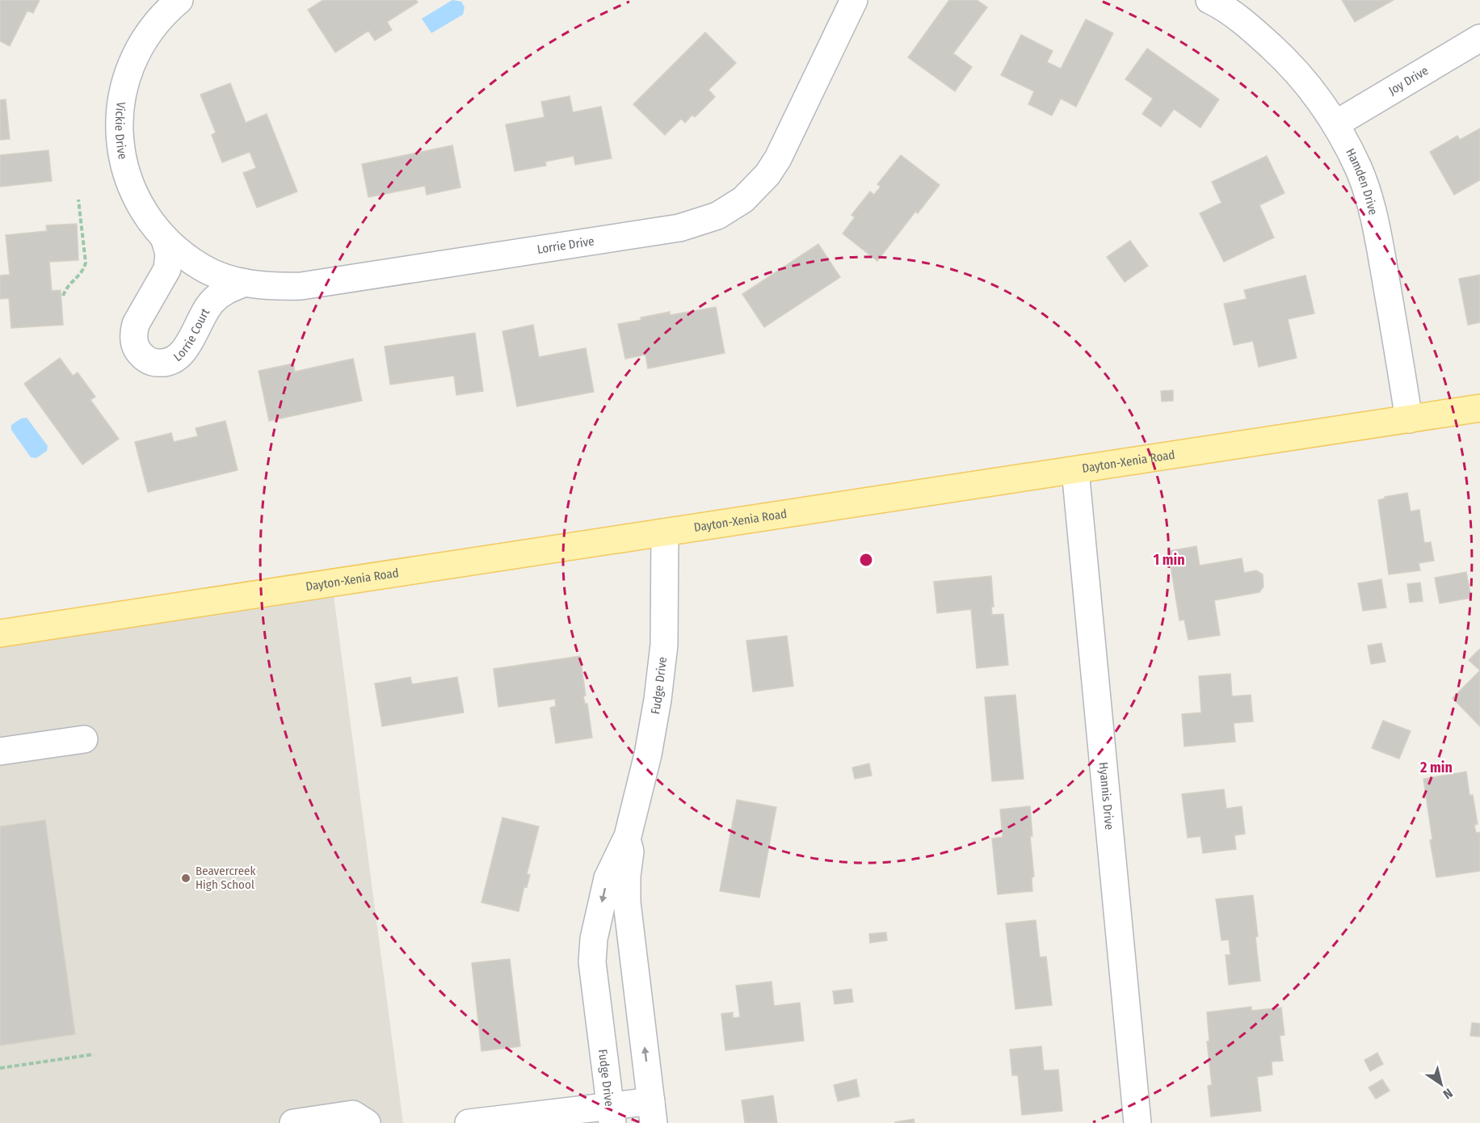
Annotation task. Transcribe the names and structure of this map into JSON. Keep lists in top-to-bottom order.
{
  "streets": {
    "main road": ["Dayton-Xenia Road"],
    "street": [
      "Joy Drive",
      "Vickie Drive",
      "Hamden Drive",
      "Lorrie Drive",
      "Lorrie Court",
      "Fudge Drive",
      "Hyannis Drive"
    ]
  },
  "crossings": [
    ["Joy Drive", "Hamden Drive"],
    ["Vickie Drive", "Lorrie Drive"],
    ["Vickie Drive", "Lorrie Court"],
    ["Hamden Drive", "Dayton-Xenia Road"],
    ["Lorrie Drive", "Lorrie Court"],
    ["Dayton-Xenia Road", "Fudge Drive"],
    ["Dayton-Xenia Road", "Hyannis Drive"]
  ],
  "places": ["Beavercreek High School"],
  "north": "bottom right",
  "rings": ["1 min", "2 min"]
}
